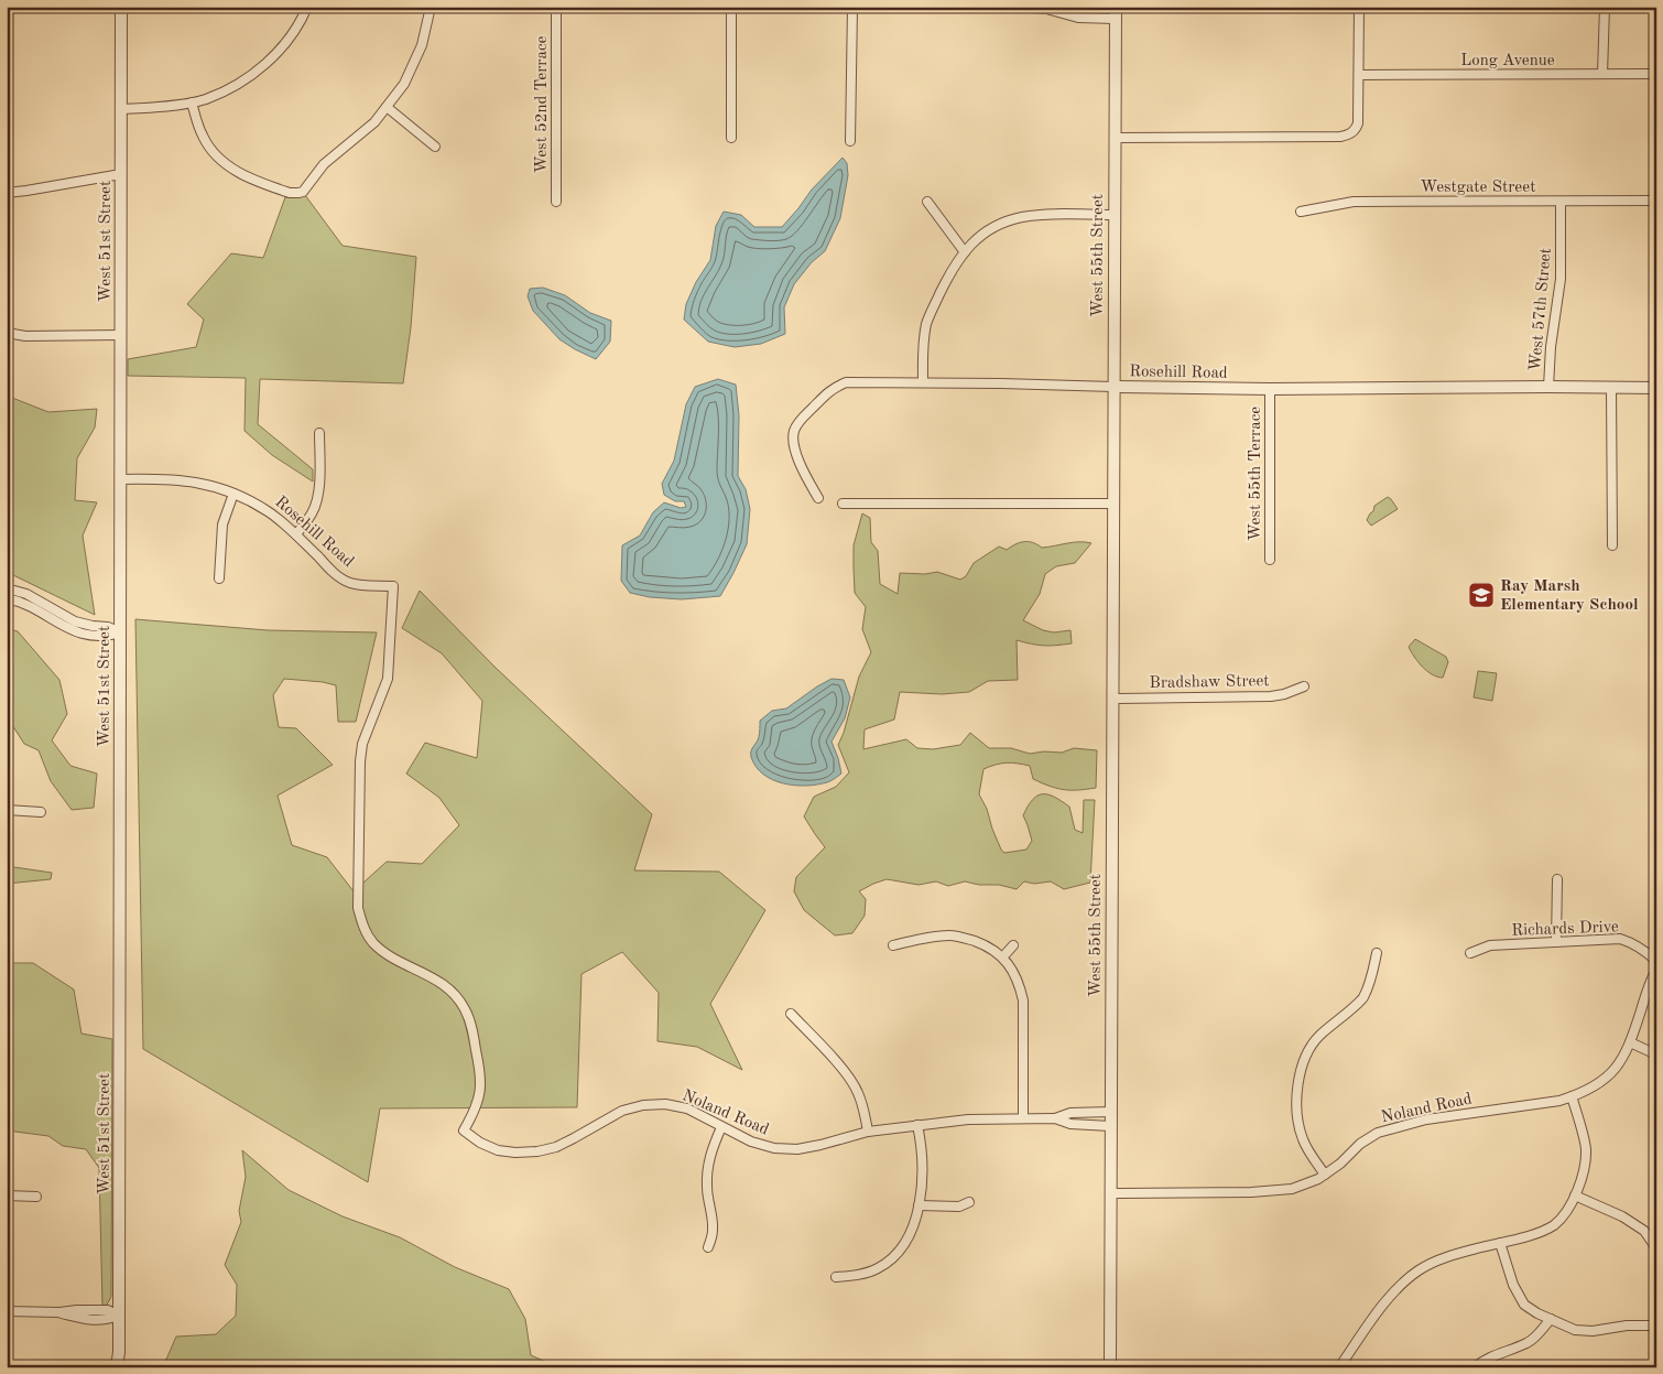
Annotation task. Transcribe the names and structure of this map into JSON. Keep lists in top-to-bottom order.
{
  "streets": {
    "street": [
      "Long Avenue",
      "West 52nd Terrace",
      "Westgate Street",
      "West 51st Street",
      "West 55th Street",
      "West 57th Street",
      "Rosehill Road",
      "West 55th Terrace",
      "Bradshaw Street",
      "Richards Drive",
      "Noland Road"
    ]
  },
  "crossings": [
    ["Westgate Street", "West 57th Street"],
    ["West 51st Street", "Rosehill Road"],
    ["West 55th Street", "Rosehill Road"],
    ["West 55th Street", "Bradshaw Street"],
    ["West 55th Street", "Noland Road"],
    ["West 57th Street", "Rosehill Road"],
    ["Rosehill Road", "West 55th Terrace"],
    ["Rosehill Road", "Noland Road"]
  ],
  "places": {
    "school or university": ["Ray Marsh Elementary School"]
  }
}
